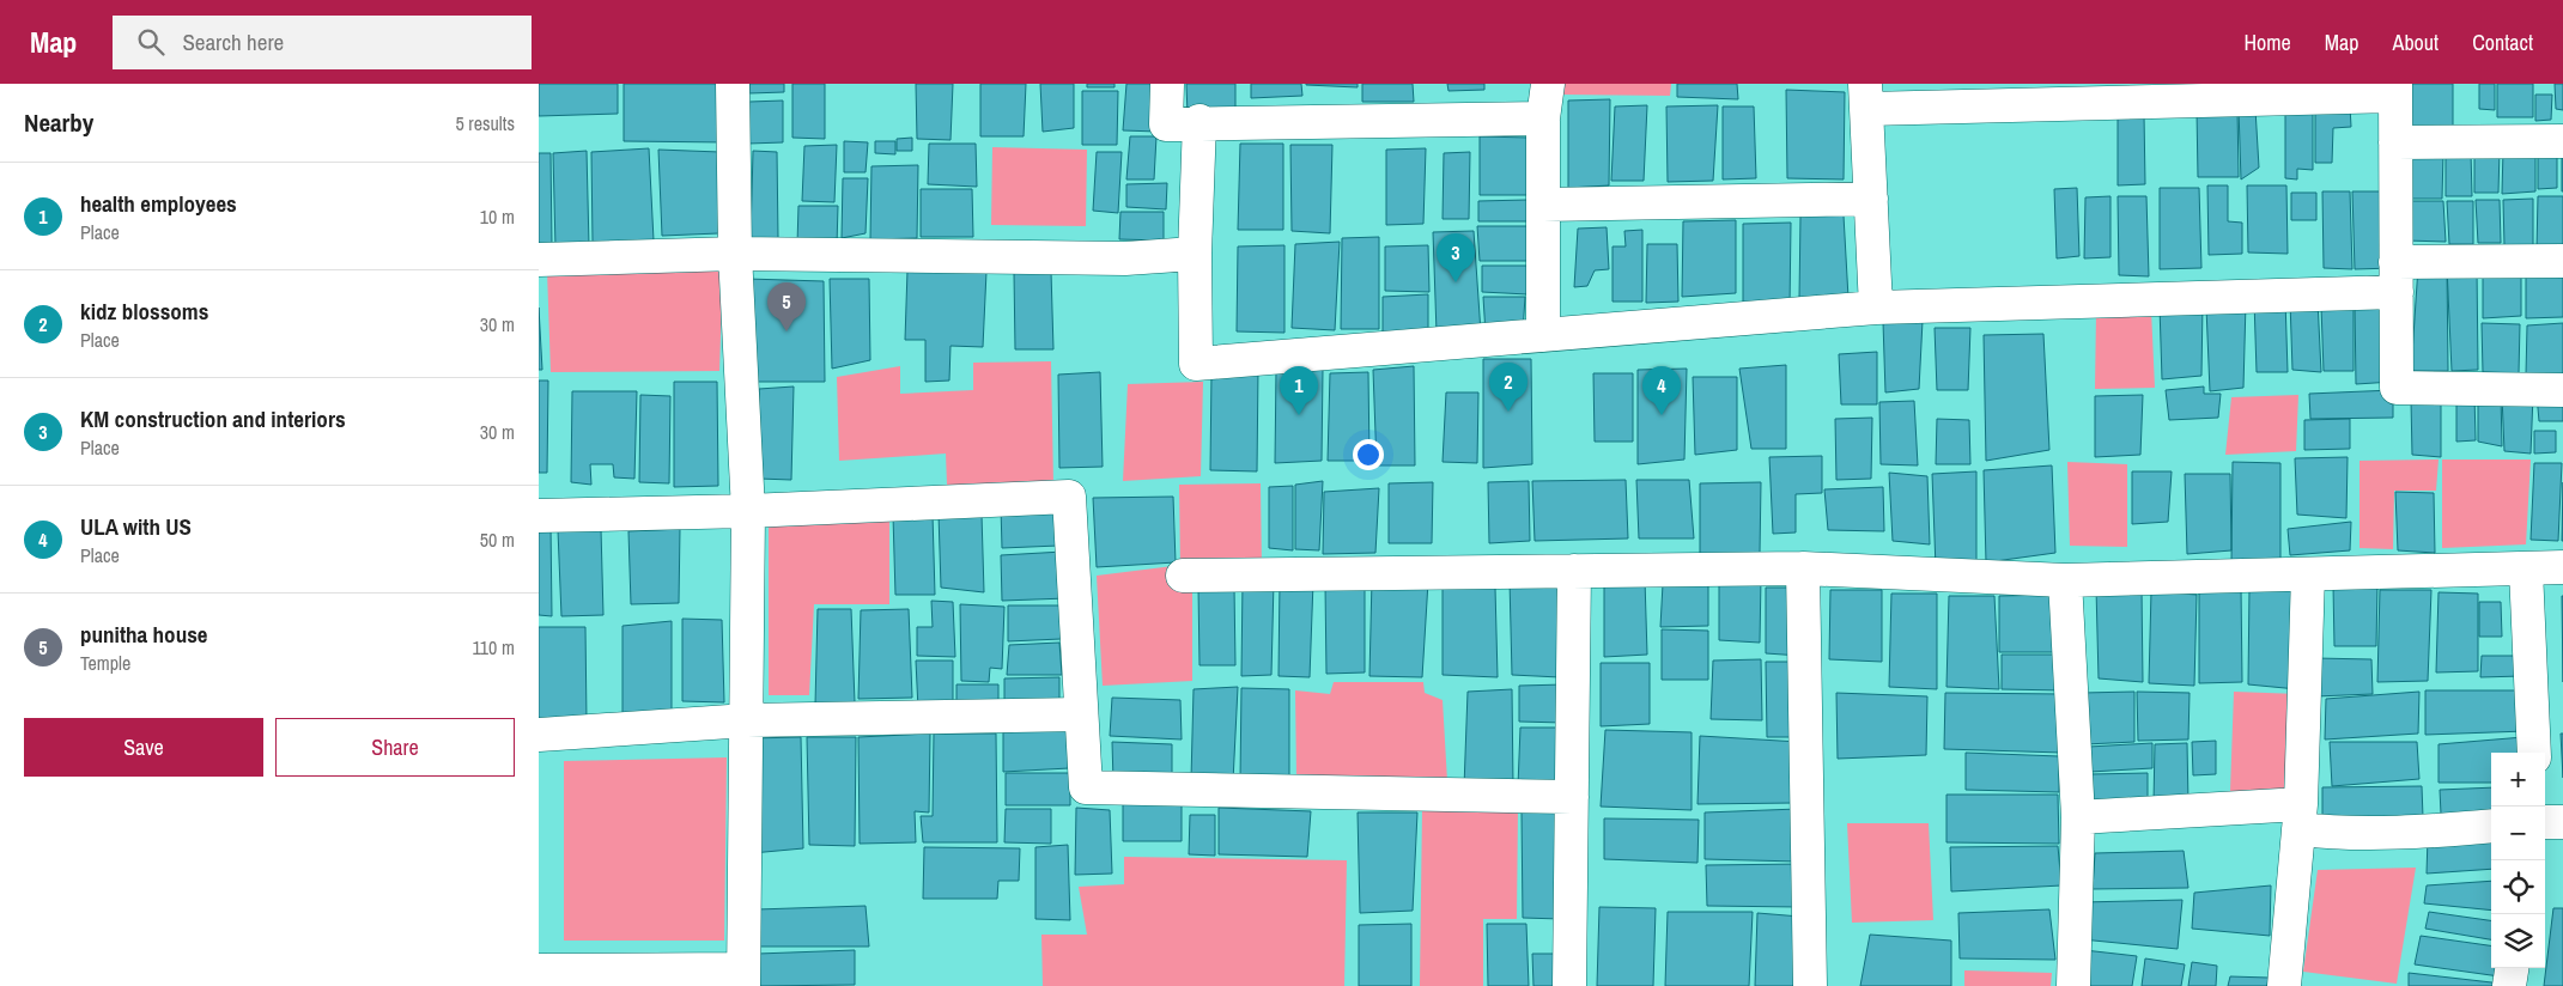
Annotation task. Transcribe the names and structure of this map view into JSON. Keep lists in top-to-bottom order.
{
  "page": {
    "header": "Map",
    "search": "Search here",
    "nav": [
      "Home",
      "Map",
      "About",
      "Contact"
    ],
    "heading": ["Nearby", "5 results"],
    "list": [
      {
        "mark": "1",
        "name": "health employees",
        "note": "Place",
        "value": "10 m"
      },
      {
        "mark": "2",
        "name": "kidz blossoms",
        "note": "Place",
        "value": "30 m"
      },
      {
        "mark": "3",
        "name": "KM construction and interiors",
        "note": "Place",
        "value": "30 m"
      },
      {
        "mark": "4",
        "name": "ULA with US",
        "note": "Place",
        "value": "50 m"
      },
      {
        "mark": "5",
        "name": "punitha house",
        "note": "Temple",
        "value": "110 m"
      }
    ],
    "pins": [
      "3",
      "5",
      "2",
      "1",
      "4"
    ],
    "buttons": ["Save", "Share"],
    "map_buttons": ["+", "−"]
  }
}
